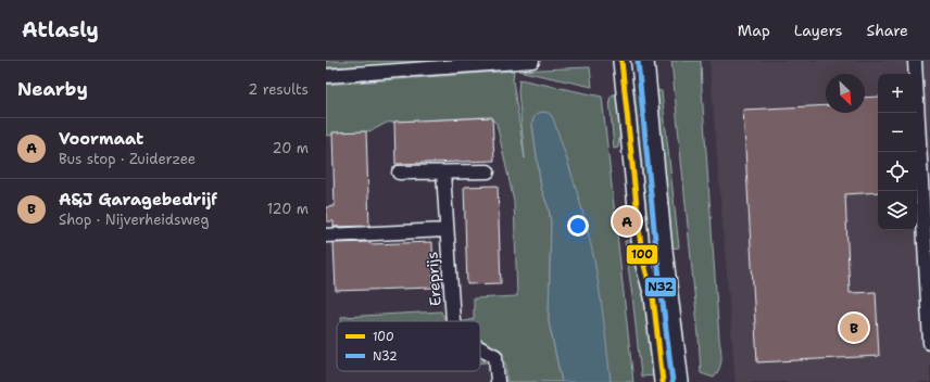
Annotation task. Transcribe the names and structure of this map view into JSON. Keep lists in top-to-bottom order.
{
  "streets": {
    "street": ["Ereprijs"]
  },
  "lines": ["transit line 100", "transit line N32"],
  "legend": ["100", "N32"],
  "north": "bottom right",
  "page": {
    "header": "Atlasly",
    "nav": ["Map", "Layers", "Share"],
    "heading": ["Nearby", "2 results"],
    "map_buttons": ["+", "−"],
    "list": [
      {
        "mark": "A",
        "name": "Voormaat",
        "note": "Bus stop · Zuiderzee",
        "value": "20 m"
      },
      {
        "mark": "B",
        "name": "A&J Garagebedrijf",
        "note": "Shop · Nijverheidsweg",
        "value": "120 m"
      }
    ],
    "pins": ["A", "B"]
  }
}
